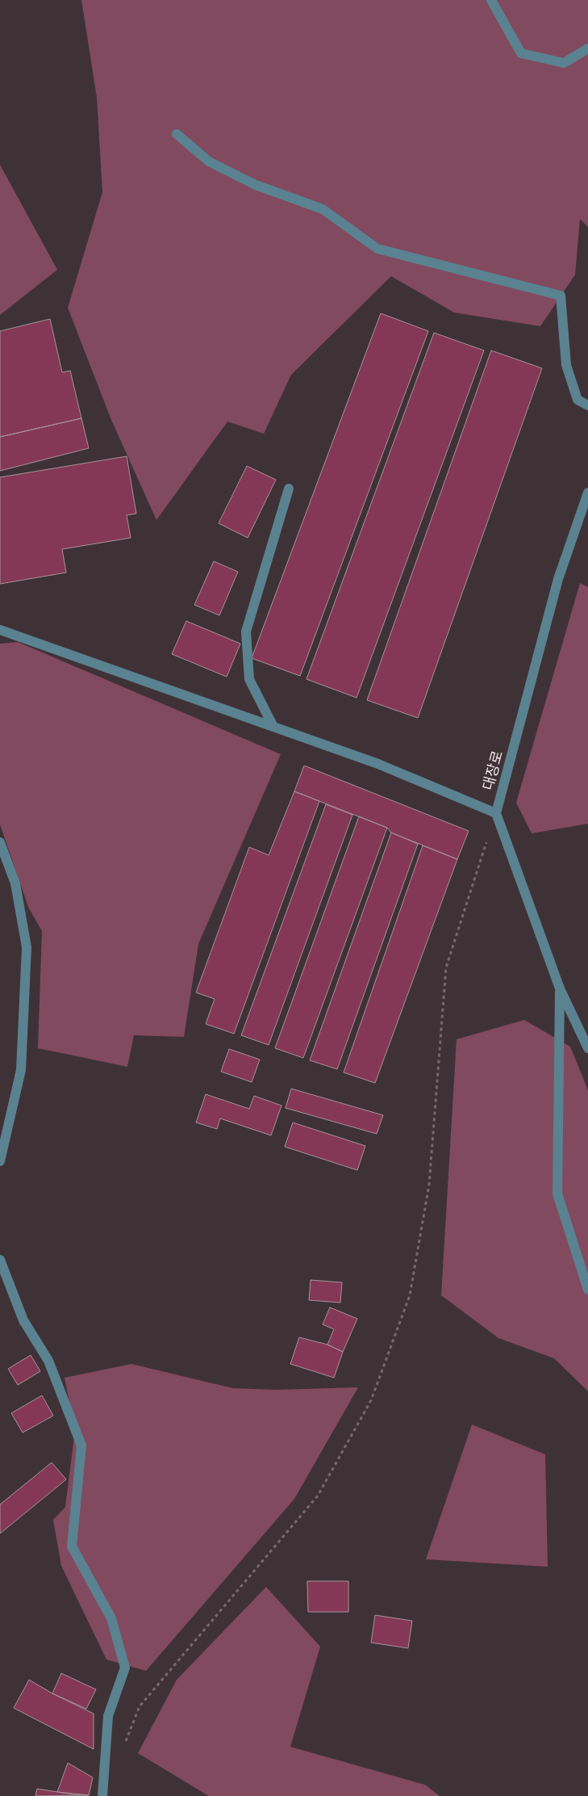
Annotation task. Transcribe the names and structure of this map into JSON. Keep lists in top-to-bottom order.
{
  "streets": {
    "street": ["대장로"]
  }
}
